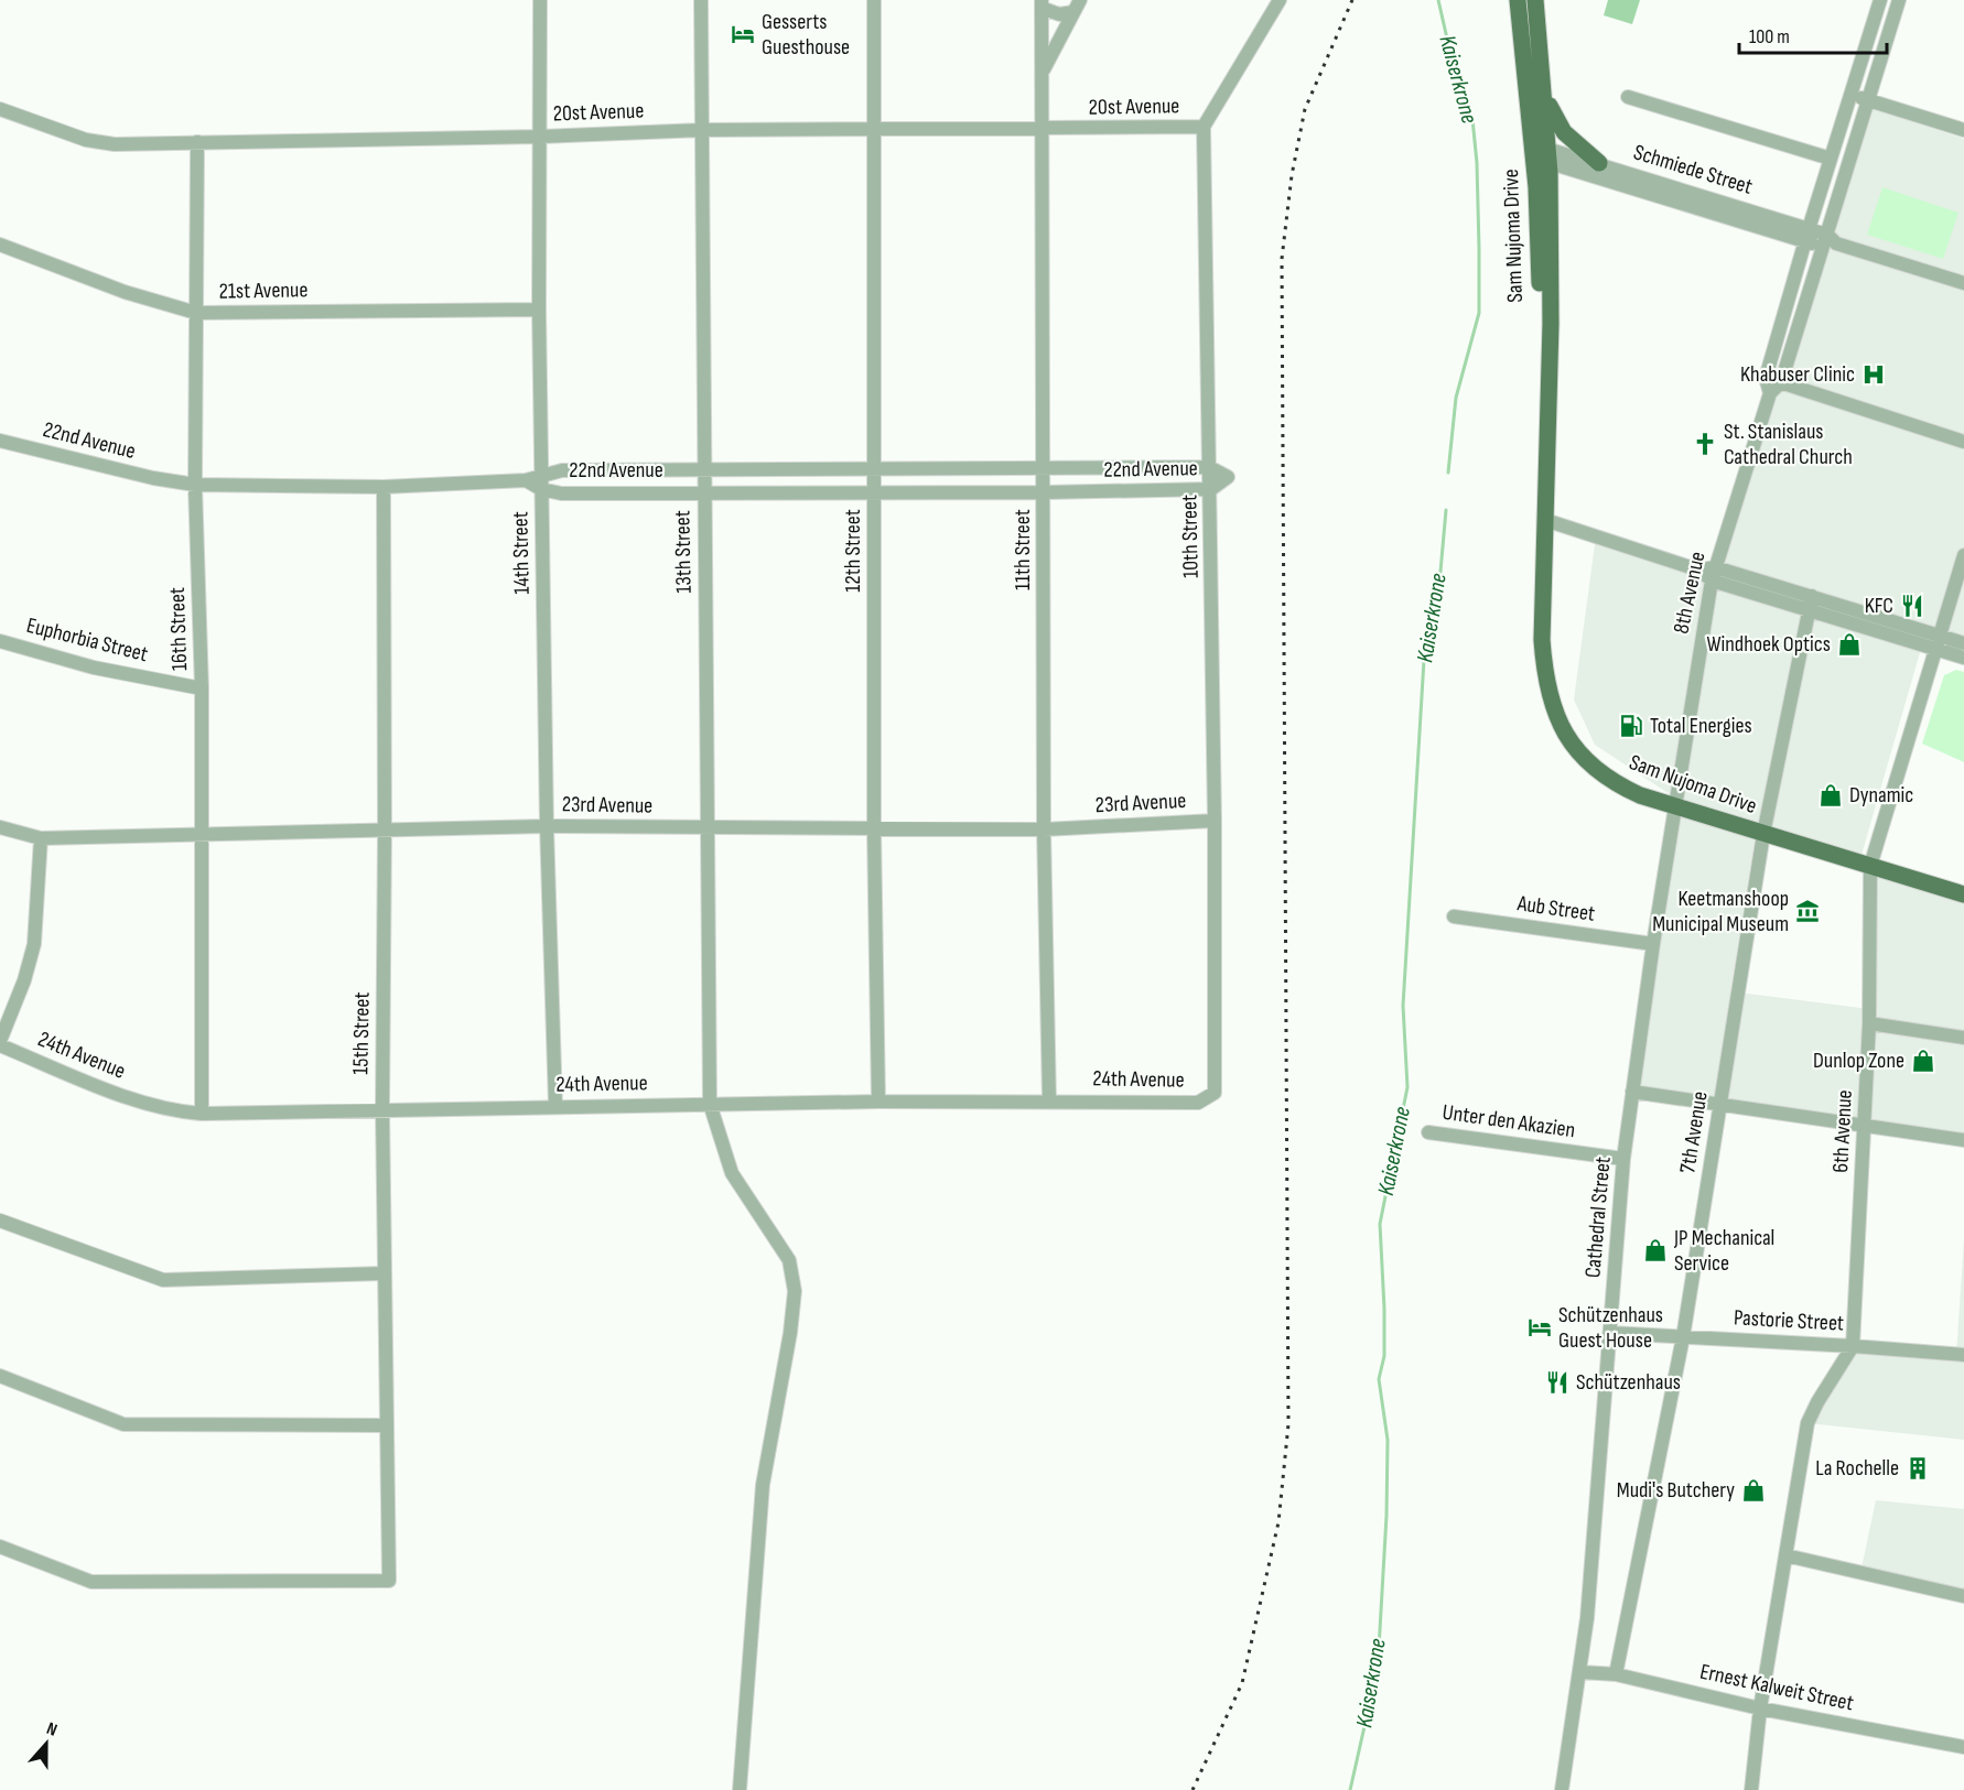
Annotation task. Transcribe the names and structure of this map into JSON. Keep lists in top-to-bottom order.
{
  "streets": {
    "main road": ["Sam Nujoma Drive"],
    "street": [
      "20st Avenue",
      "Schmiede Street",
      "21st Avenue",
      "22nd Avenue",
      "10th Street",
      "11th Street",
      "12th Street",
      "13th Street",
      "14th Street",
      "8th Avenue",
      "16th Street",
      "Euphorbia Street",
      "23rd Avenue",
      "Aub Street",
      "15th Street",
      "24th Avenue",
      "Unter den Akazien",
      "6th Avenue",
      "7th Avenue",
      "Cathedral Street",
      "Pastorie Street",
      "Ernest Kalweit Street"
    ]
  },
  "crossings": [
    ["20st Avenue", "10th Street"],
    ["20st Avenue", "11th Street"],
    ["20st Avenue", "12th Street"],
    ["20st Avenue", "13th Street"],
    ["20st Avenue", "14th Street"],
    ["20st Avenue", "16th Street"],
    ["Schmiede Street", "Sam Nujoma Drive"],
    ["Schmiede Street", "8th Avenue"],
    ["Sam Nujoma Drive", "8th Avenue"],
    ["Sam Nujoma Drive", "6th Avenue"],
    ["Sam Nujoma Drive", "7th Avenue"],
    ["Sam Nujoma Drive", "Cathedral Street"],
    ["21st Avenue", "14th Street"],
    ["21st Avenue", "16th Street"],
    ["22nd Avenue", "10th Street"],
    ["22nd Avenue", "11th Street"],
    ["22nd Avenue", "12th Street"],
    ["22nd Avenue", "13th Street"],
    ["22nd Avenue", "14th Street"],
    ["22nd Avenue", "16th Street"],
    ["22nd Avenue", "15th Street"],
    ["10th Street", "23rd Avenue"],
    ["10th Street", "24th Avenue"],
    ["11th Street", "23rd Avenue"],
    ["11th Street", "24th Avenue"],
    ["12th Street", "23rd Avenue"],
    ["12th Street", "24th Avenue"],
    ["13th Street", "23rd Avenue"],
    ["13th Street", "24th Avenue"],
    ["14th Street", "23rd Avenue"],
    ["14th Street", "24th Avenue"],
    ["8th Avenue", "Cathedral Street"],
    ["16th Street", "Euphorbia Street"],
    ["16th Street", "23rd Avenue"],
    ["16th Street", "24th Avenue"],
    ["23rd Avenue", "15th Street"],
    ["Aub Street", "Cathedral Street"],
    ["15th Street", "24th Avenue"],
    ["Unter den Akazien", "Cathedral Street"],
    ["6th Avenue", "Pastorie Street"],
    ["6th Avenue", "Ernest Kalweit Street"],
    ["7th Avenue", "Pastorie Street"],
    ["7th Avenue", "Ernest Kalweit Street"],
    ["Cathedral Street", "Pastorie Street"],
    ["Cathedral Street", "Ernest Kalweit Street"]
  ],
  "water": ["Kaiserkrone"],
  "places": {
    "hotel": ["Gesserts Guesthouse", "Schützenhaus Guest House"],
    "hospital": ["Khabuser Clinic"],
    "church": ["St. Stanislaus Cathedral Church"],
    "restaurant": ["KFC", "Schützenhaus"],
    "shop": [
      "Windhoek Optics",
      "Dynamic",
      "Dunlop Zone",
      "JP Mechanical Service",
      "Mudi's Butchery"
    ],
    "fuel station": ["Total Energies"],
    "museum": ["Keetmanshoop Municipal Museum"],
    "building": ["La Rochelle"]
  },
  "scale_bar": "100 m",
  "north": "top"
}
